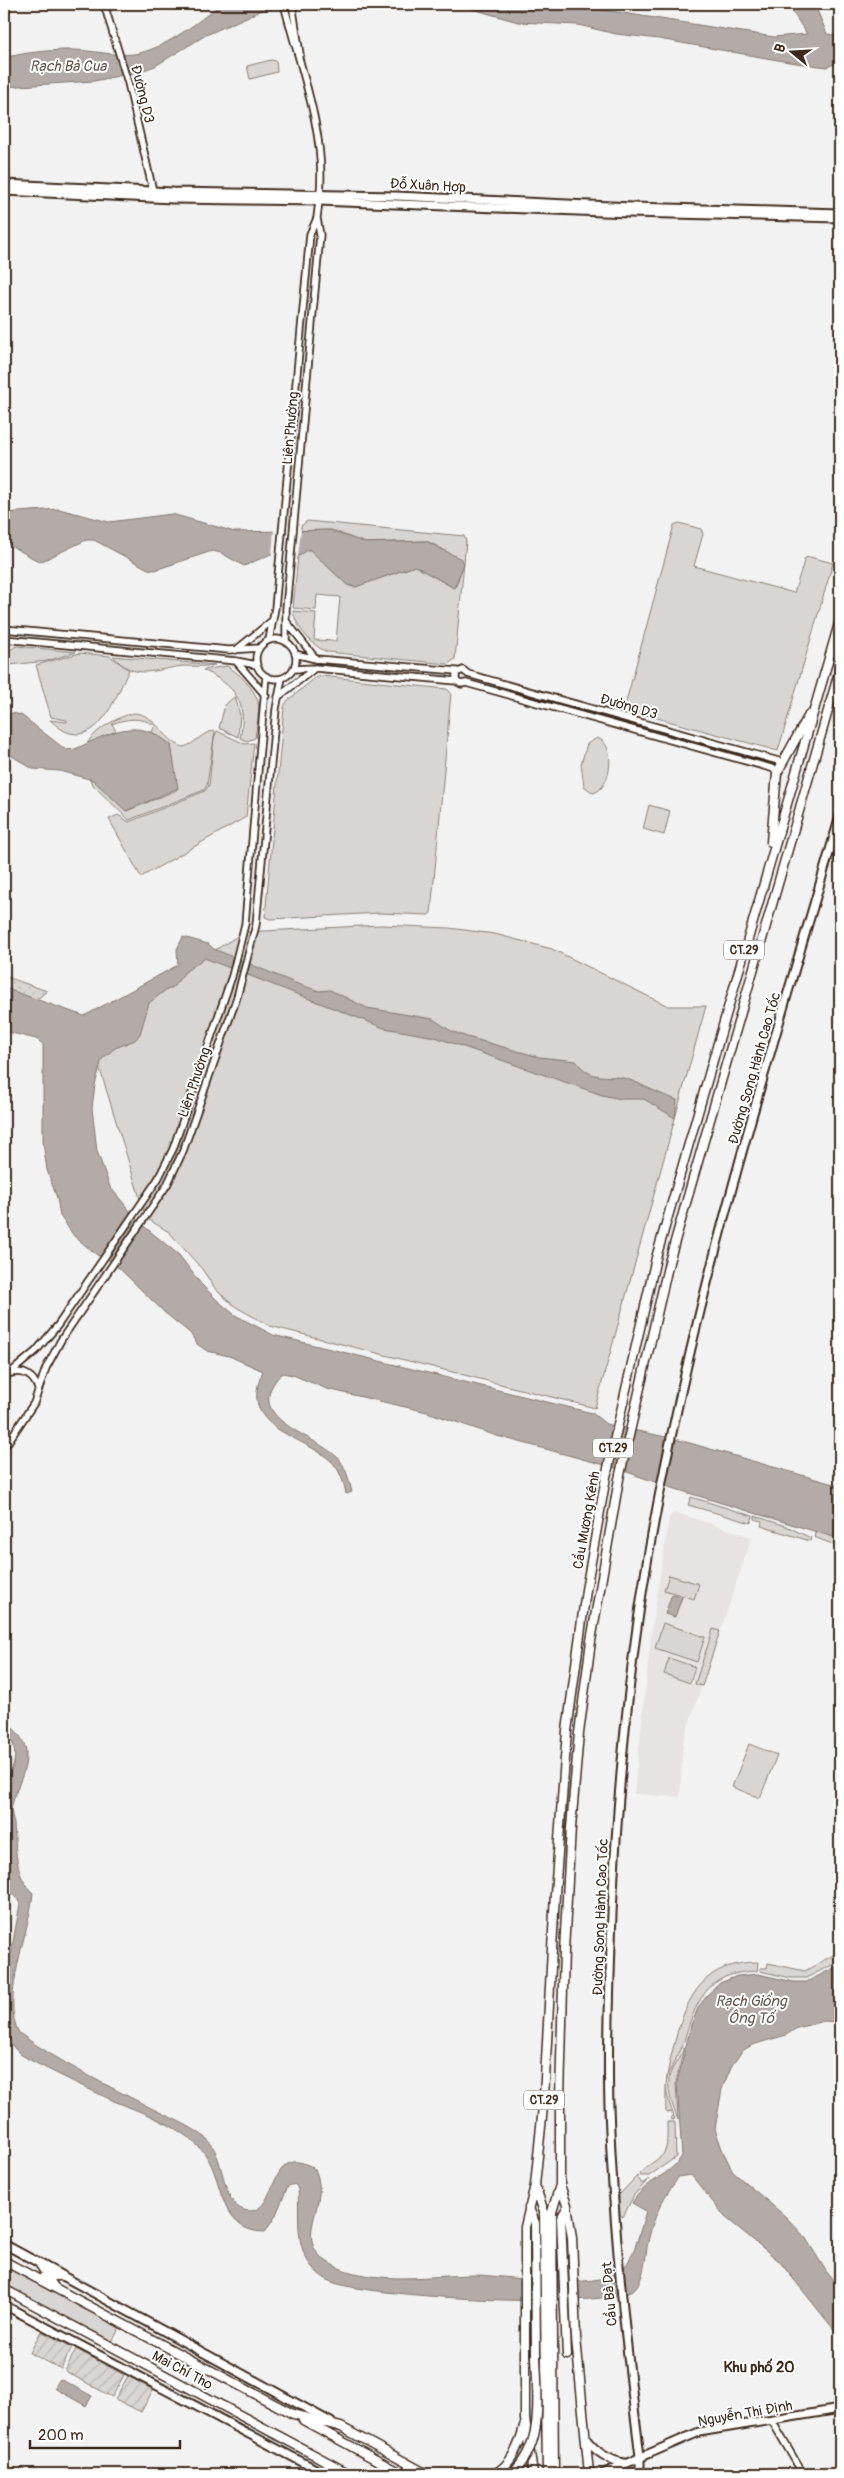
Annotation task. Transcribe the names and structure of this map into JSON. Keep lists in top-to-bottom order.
{
  "streets": {
    "highway": ["CT.29", "Cầu Mương Kênh", "Mai Chí Thọ"],
    "main road": [
      "Đỗ Xuân Hợp",
      "Đường Song Hành Cao Tốc",
      "Cầu Bà Dạt",
      "Nguyễn Thị Định"
    ],
    "street": ["Đường D3", "Liên Phường"]
  },
  "crossings": [
    ["Đường D3", "Đỗ Xuân Hợp"],
    ["Đỗ Xuân Hợp", "Liên Phường"],
    ["CT.29", "Cầu Mương Kênh"],
    ["Đường Song Hành Cao Tốc", "Cầu Bà Dạt"],
    ["Cầu Bà Dạt", "Nguyễn Thị Định"]
  ],
  "districts": ["Khu phố 20"],
  "water": ["Rạch Bà Cua", "Rạch Giồng Ông Tố"],
  "scale_bar": "200 m",
  "north": "left"
}
